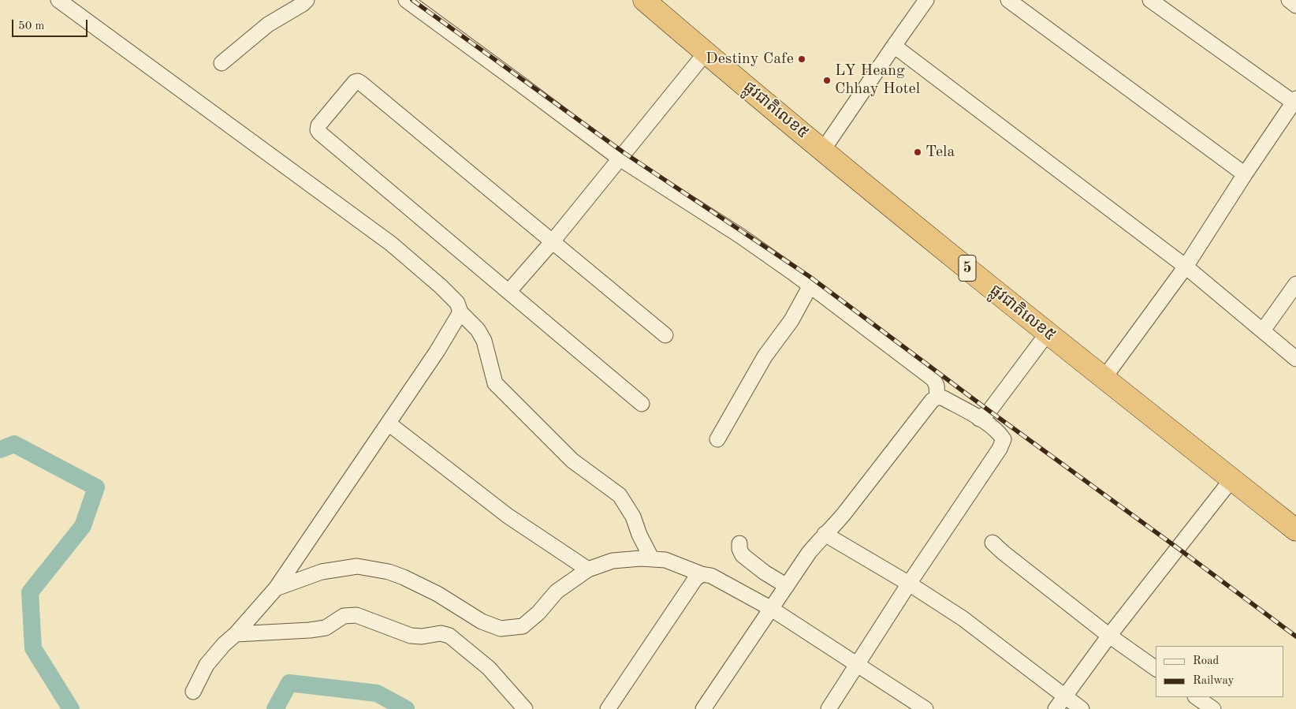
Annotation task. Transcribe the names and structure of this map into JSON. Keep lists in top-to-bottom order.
{
  "streets": {
    "highway": ["ផ្លូវជាតិលេខ៥", "5"]
  },
  "places": ["Destiny Cafe", "LY Heang Chhay Hotel", "Tela"],
  "legend": ["Road", "Railway"],
  "scale_bar": "50 m"
}
